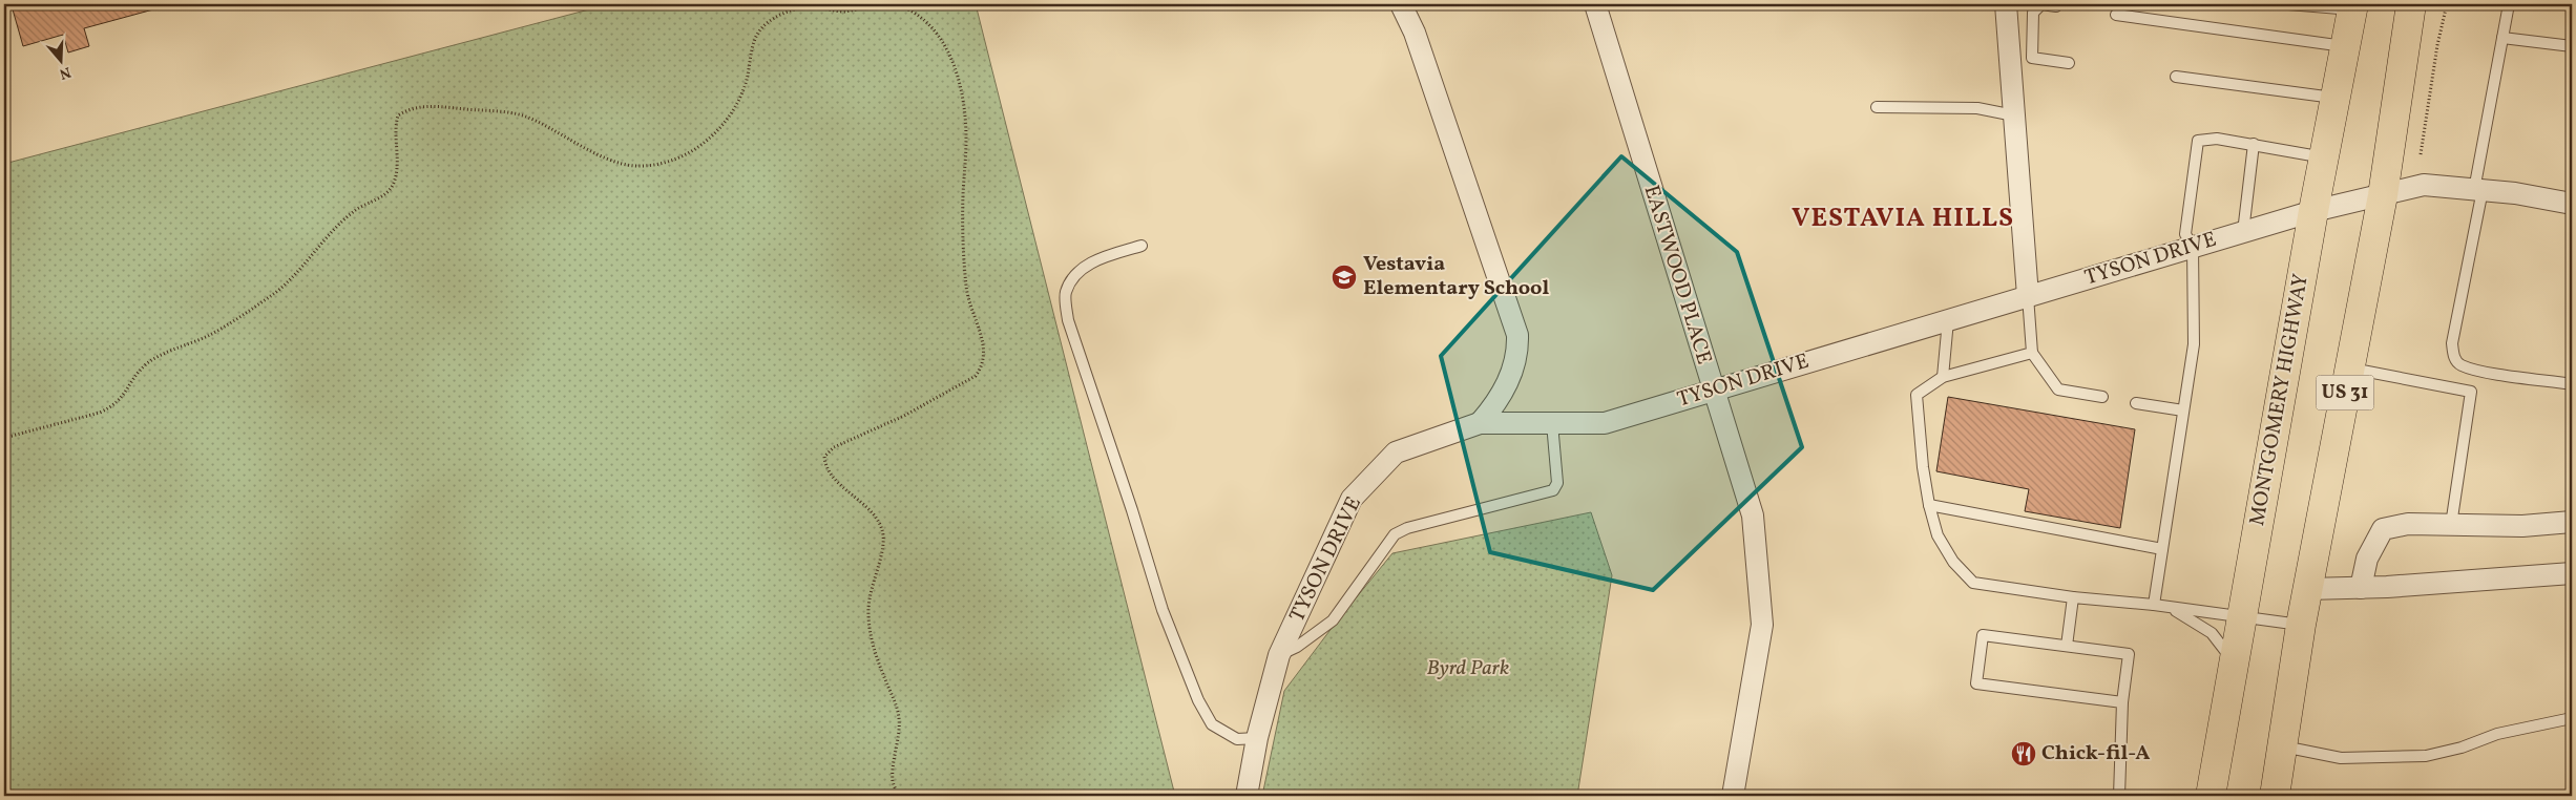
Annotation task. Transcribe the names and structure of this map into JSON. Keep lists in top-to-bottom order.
{
  "streets": {
    "main road": ["US 31", "MONTGOMERY HIGHWAY"],
    "street": ["TYSON DRIVE", "EASTWOOD PLACE"]
  },
  "crossings": [
    ["TYSON DRIVE", "EASTWOOD PLACE"],
    ["TYSON DRIVE", "US 31"],
    ["TYSON DRIVE", "MONTGOMERY HIGHWAY"]
  ],
  "districts": ["VESTAVIA HILLS"],
  "parks": ["Byrd Park"],
  "places": {
    "school or university": ["Vestavia Elementary School"],
    "restaurant": ["Chick-fil-A"]
  },
  "north": "bottom"
}
